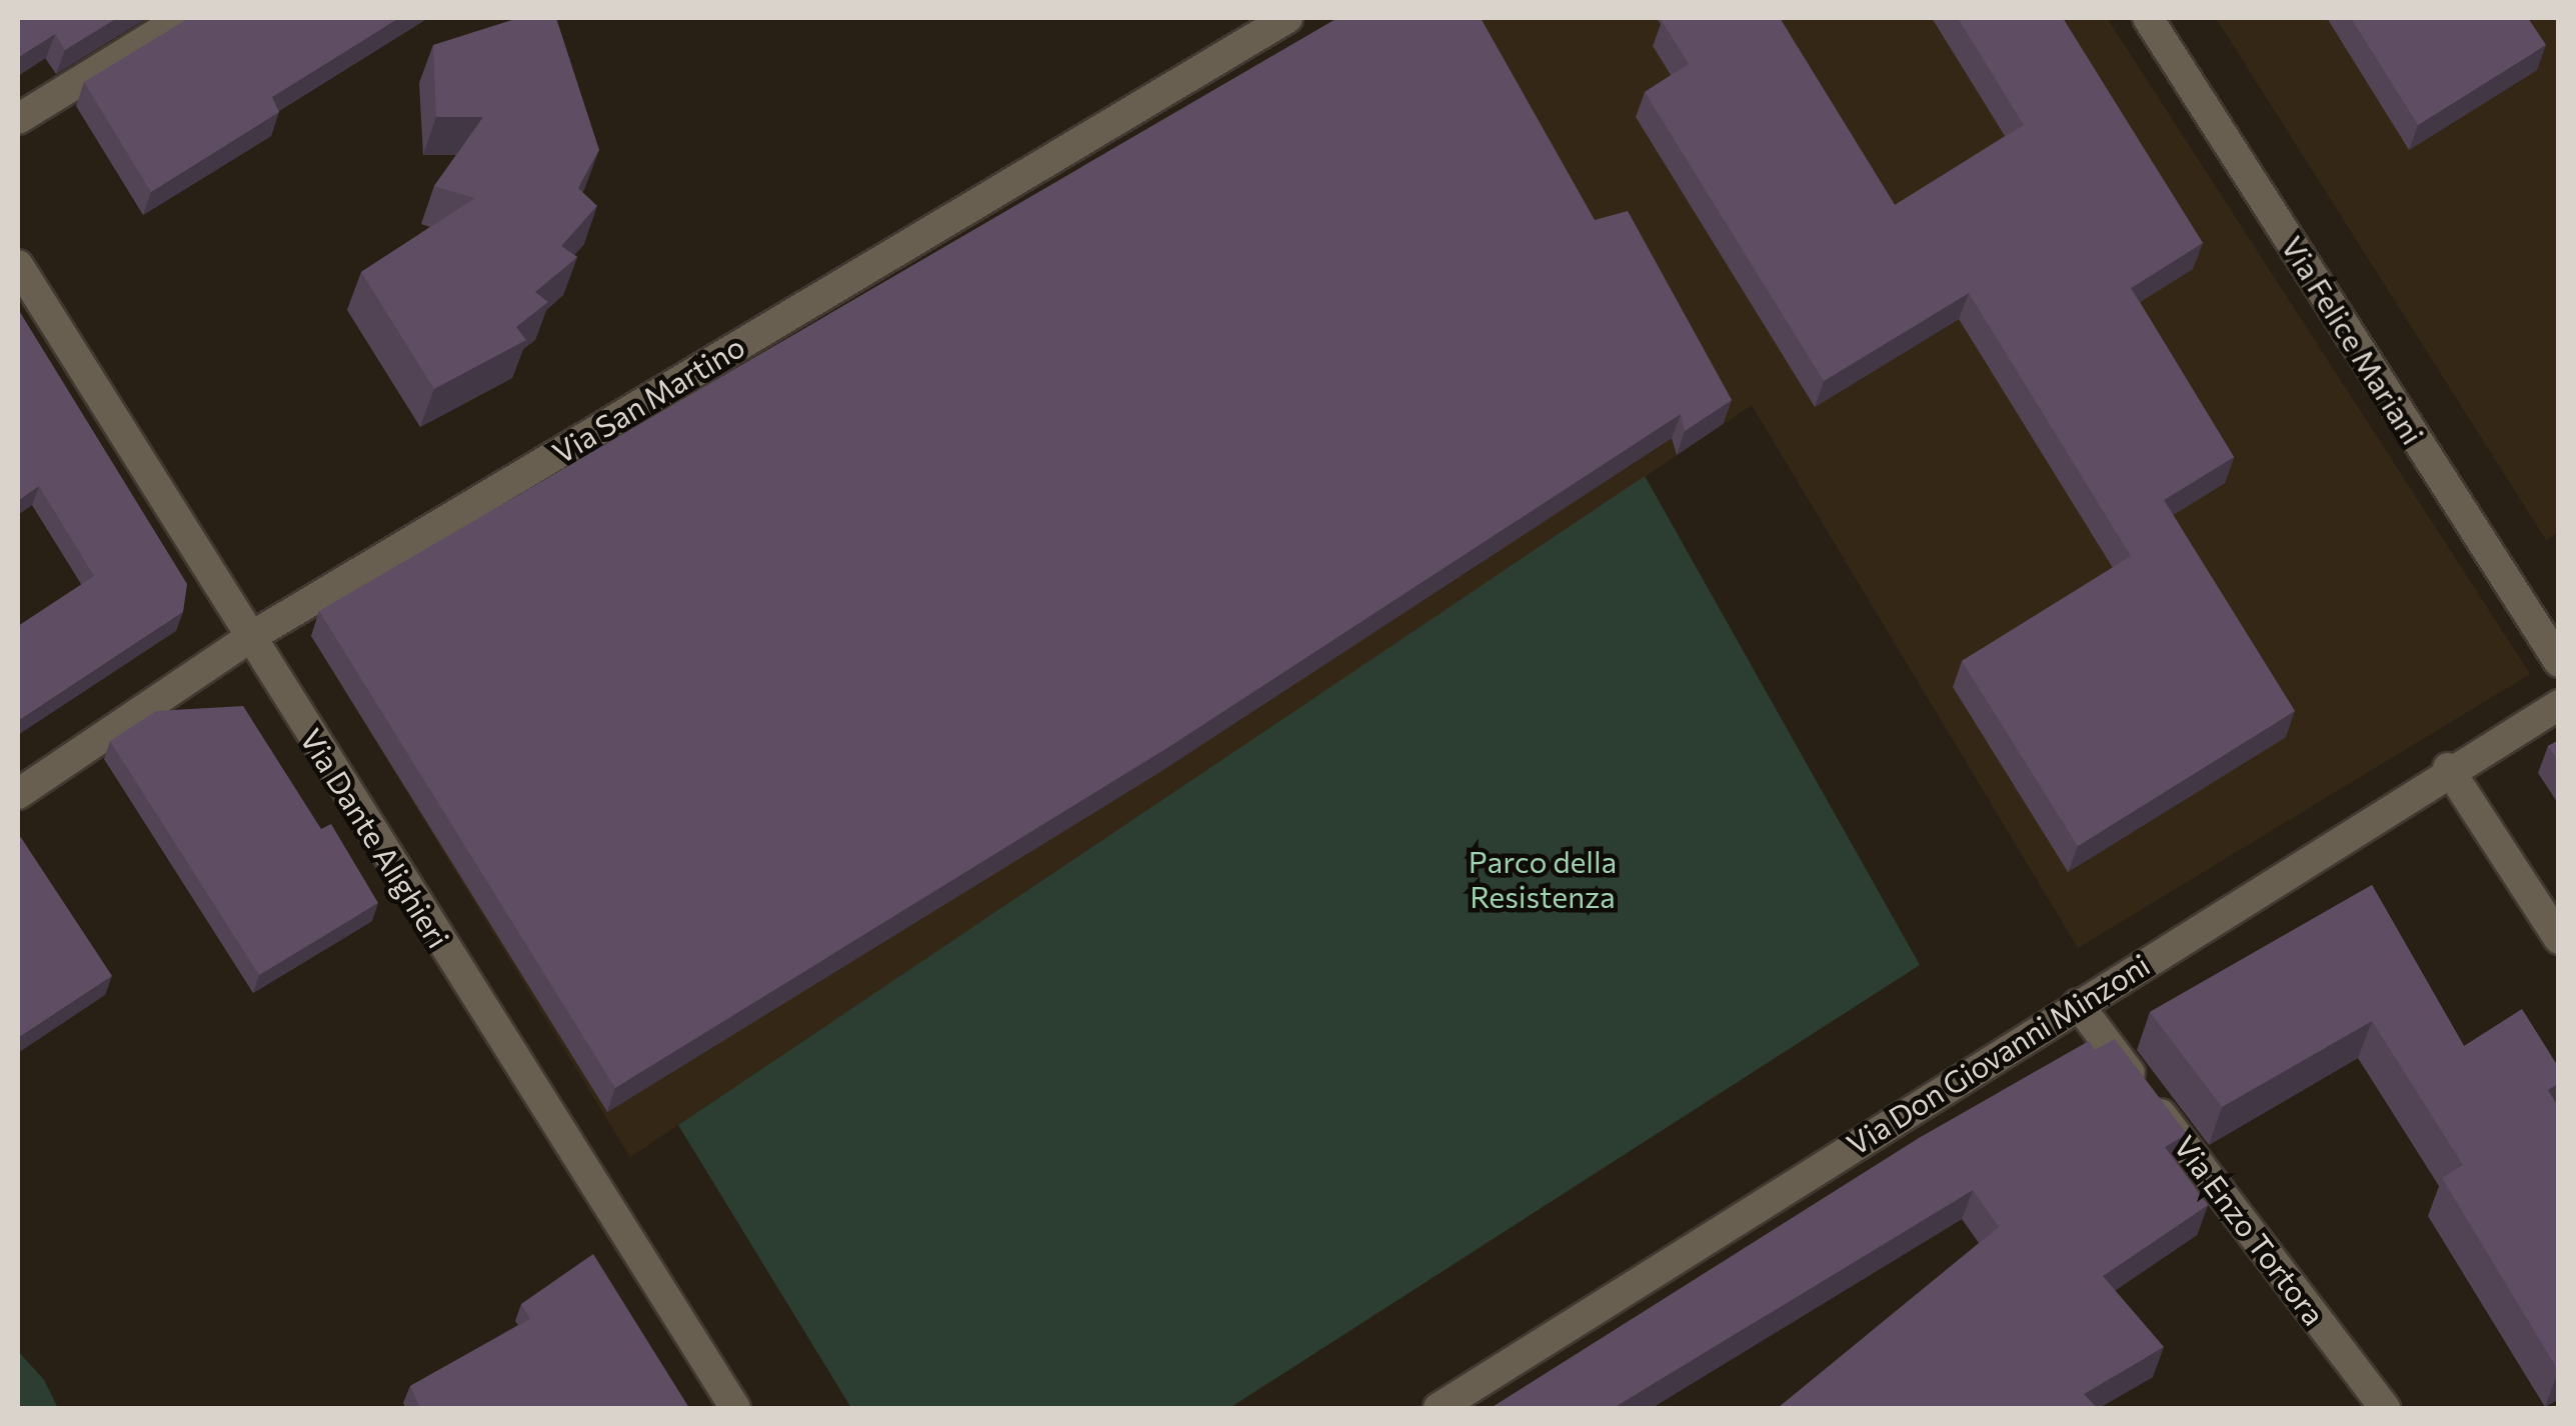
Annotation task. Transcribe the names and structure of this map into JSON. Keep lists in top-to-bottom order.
{
  "streets": {
    "street": [
      "Via Felice Mariani",
      "Via San Martino",
      "Via Dante Alighieri",
      "Via Don Giovanni Minzoni",
      "Via Enzo Tortora"
    ]
  },
  "crossings": [
    ["Via San Martino", "Via Dante Alighieri"],
    ["Via Don Giovanni Minzoni", "Via Enzo Tortora"]
  ],
  "parks": ["Parco della Resistenza"]
}
